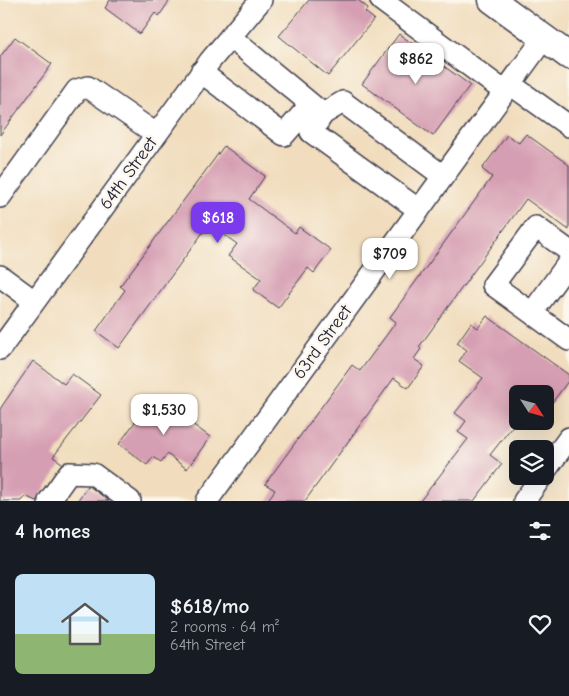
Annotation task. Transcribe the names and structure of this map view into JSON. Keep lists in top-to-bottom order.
{
  "streets": {
    "street": ["64th Street", "63rd Street"]
  },
  "north": "bottom right",
  "page": {
    "price": [
      "$862",
      "$618",
      "$709",
      "$1,530"
    ],
    "heading": "4 homes",
    "list": [
      {
        "name": "$618/mo",
        "note": "2 rooms · 64 m² · 64th Street"
      }
    ]
  }
}
